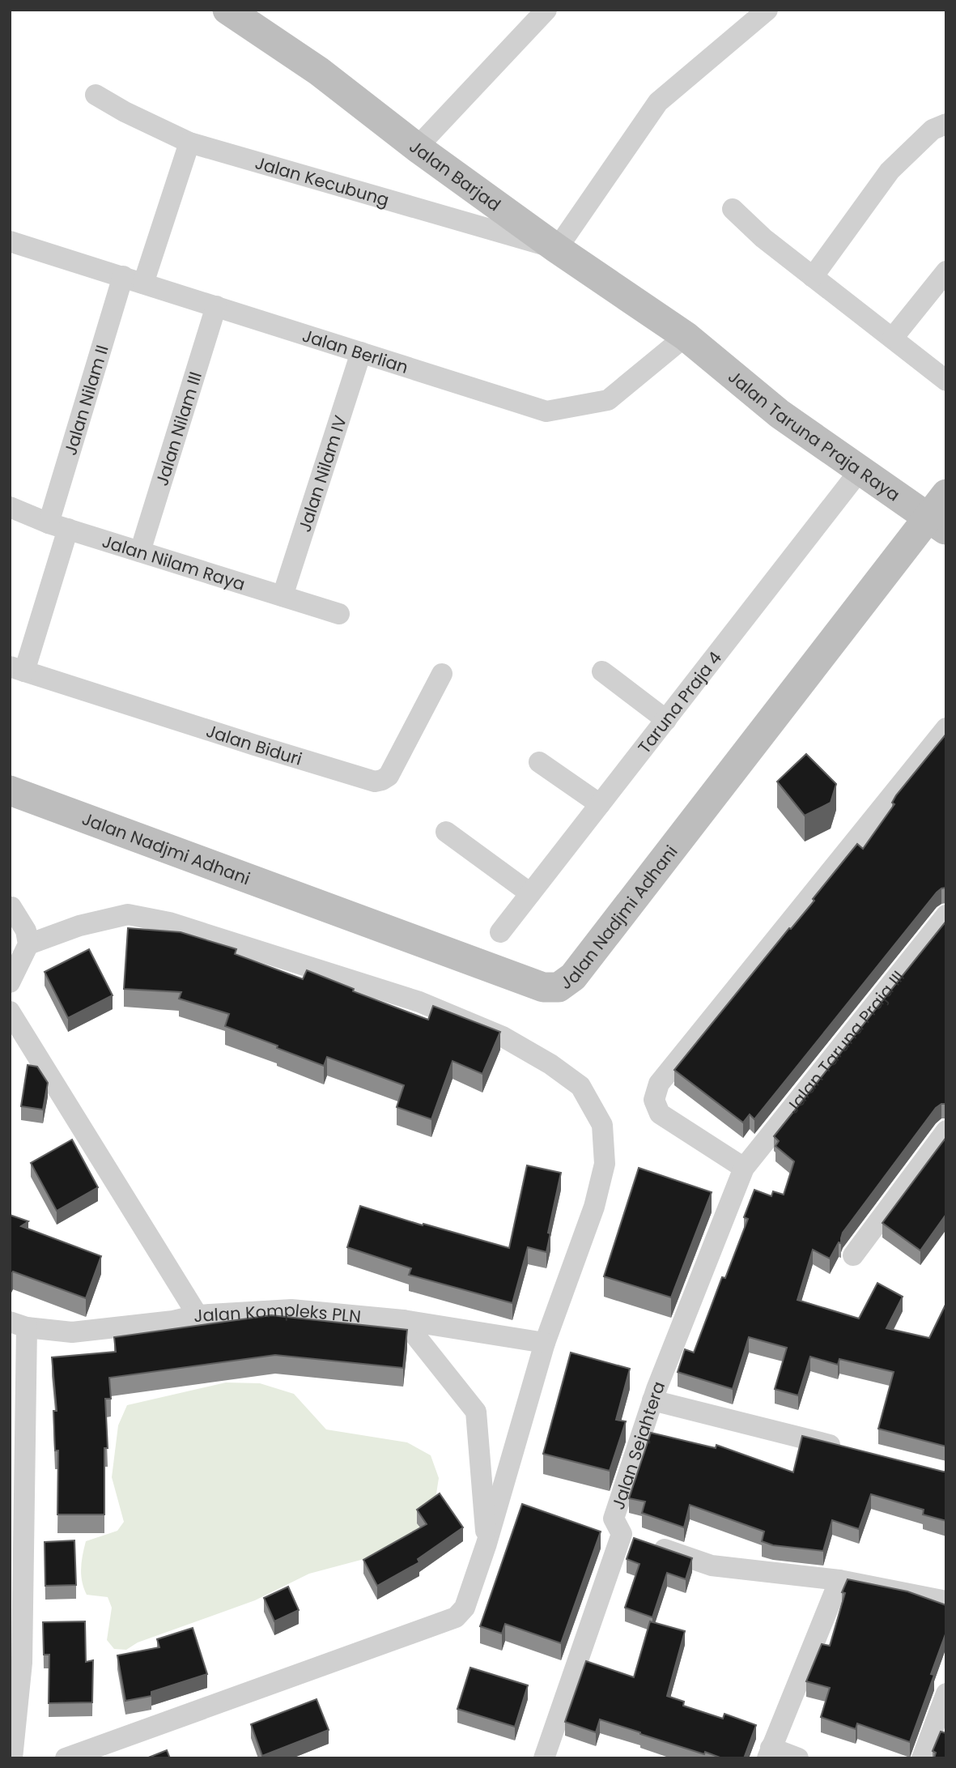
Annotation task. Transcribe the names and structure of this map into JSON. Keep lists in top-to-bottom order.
{
  "streets": {
    "main road": ["Jalan Barjad", "Jalan Taruna Praja Raya", "Jalan Nadjmi Adhani"],
    "street": [
      "Jalan Kecubung",
      "Jalan Berlian",
      "Jalan Nilam II",
      "Jalan Nilam III",
      "Jalan Nilam IV",
      "Jalan Nilam Raya",
      "Taruna Praja 4",
      "Jalan Biduri",
      "Jalan Taruna Praja III",
      "Jalan Kompleks PLN",
      "Jalan Sejahtera"
    ]
  },
  "crossings": [
    ["Jalan Barjad", "Jalan Kecubung"],
    ["Jalan Barjad", "Jalan Berlian"],
    ["Jalan Barjad", "Jalan Taruna Praja Raya"],
    ["Jalan Berlian", "Jalan Nilam II"],
    ["Jalan Berlian", "Jalan Nilam III"],
    ["Jalan Berlian", "Jalan Taruna Praja Raya"],
    ["Jalan Berlian", "Jalan Nilam IV"],
    ["Jalan Nilam II", "Jalan Nilam Raya"],
    ["Jalan Nilam II", "Jalan Biduri"],
    ["Jalan Nilam III", "Jalan Nilam Raya"],
    ["Jalan Taruna Praja Raya", "Taruna Praja 4"],
    ["Jalan Taruna Praja Raya", "Jalan Nadjmi Adhani"],
    ["Jalan Nilam IV", "Jalan Nilam Raya"],
    ["Jalan Taruna Praja III", "Jalan Sejahtera"]
  ]
}
